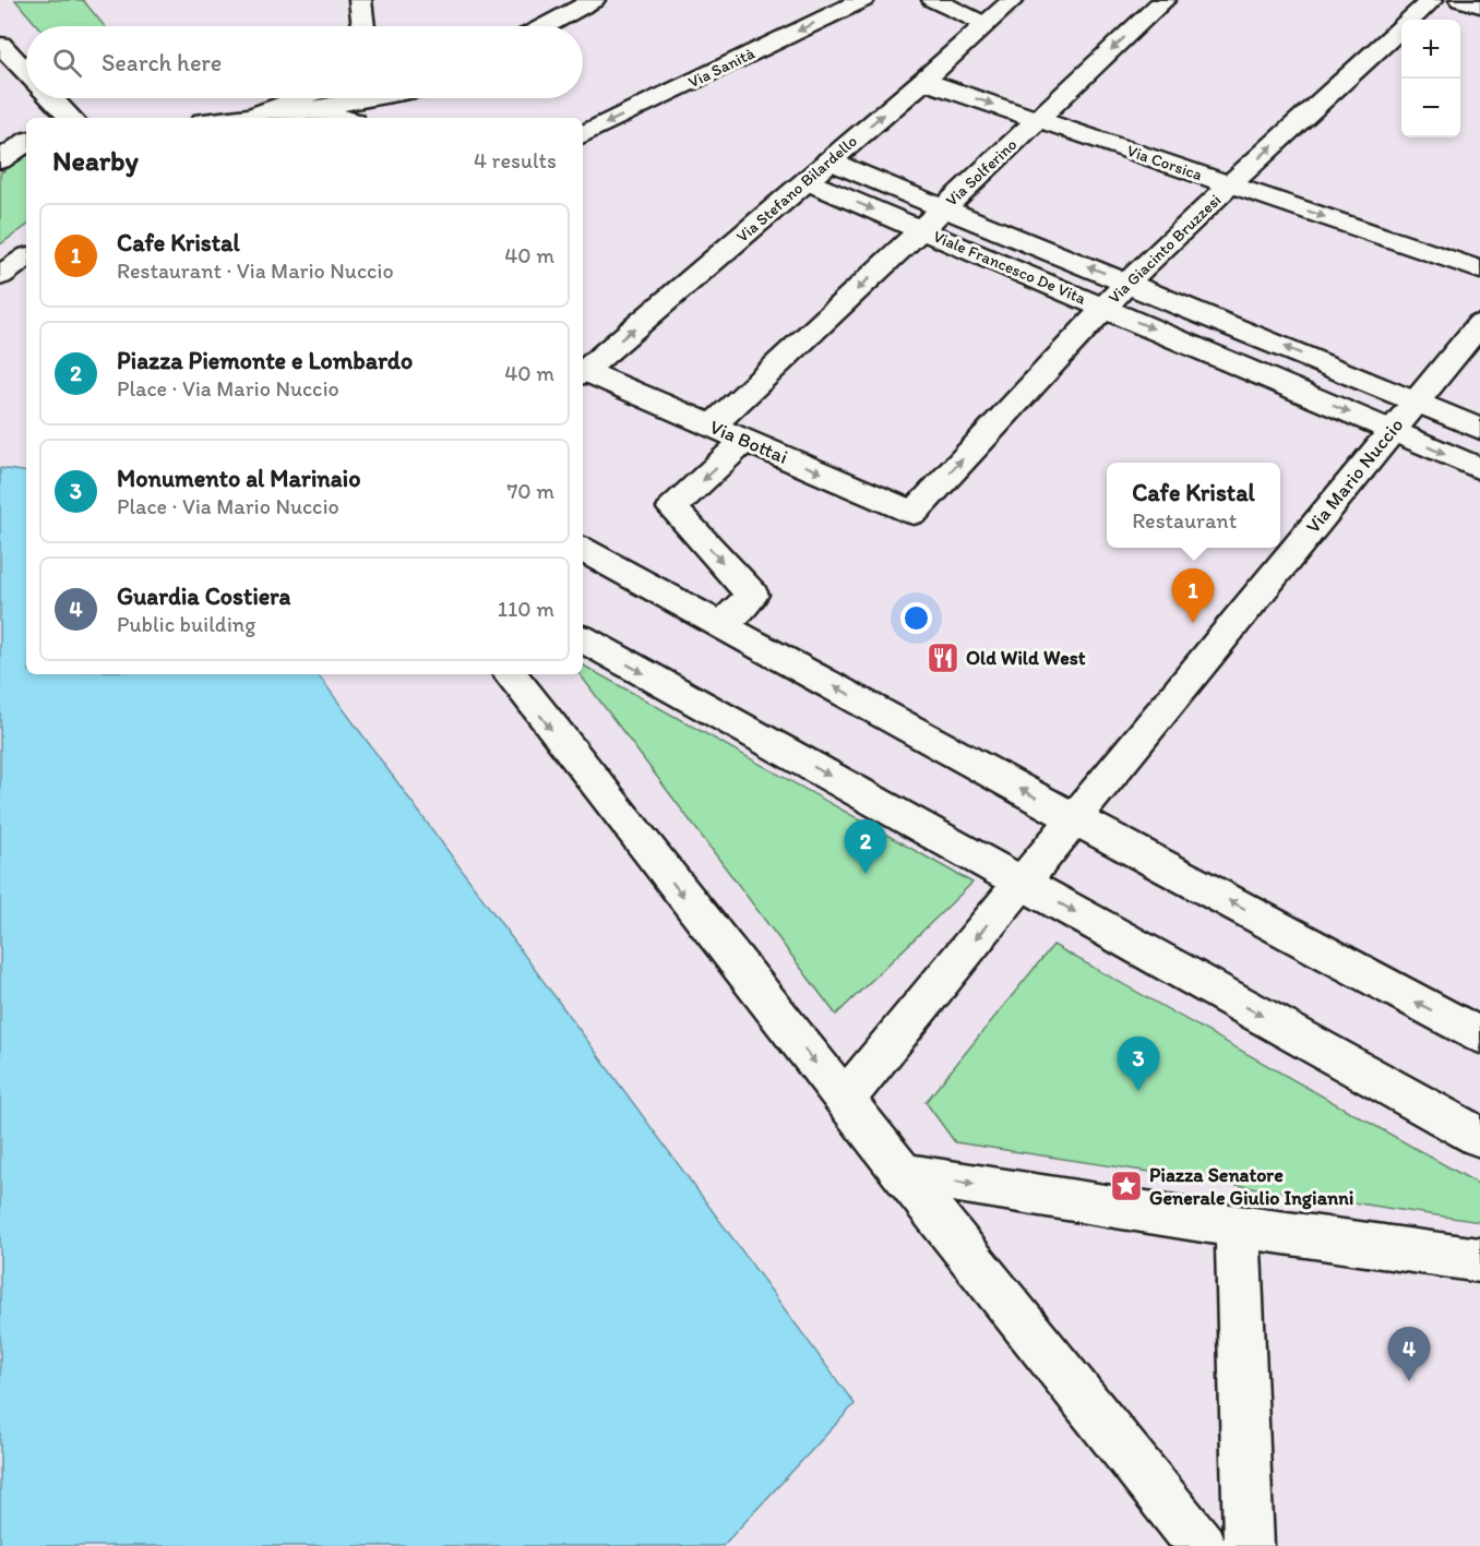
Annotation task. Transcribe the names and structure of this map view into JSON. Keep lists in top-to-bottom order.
{
  "streets": {
    "street": [
      "Via Sanità",
      "Via Corsica",
      "Via Solferino",
      "Via Stefano Bilardello",
      "Via Giacinto Bruzzesi",
      "Viale Francesco De Vita",
      "Via Bottai",
      "Via Mario Nuccio"
    ]
  },
  "crossings": [
    ["Via Corsica", "Via Solferino"],
    ["Via Corsica", "Via Stefano Bilardello"],
    ["Via Corsica", "Via Giacinto Bruzzesi"],
    ["Via Solferino", "Viale Francesco De Vita"],
    ["Via Solferino", "Via Bottai"],
    ["Via Stefano Bilardello", "Viale Francesco De Vita"],
    ["Via Giacinto Bruzzesi", "Viale Francesco De Vita"],
    ["Via Giacinto Bruzzesi", "Via Bottai"],
    ["Viale Francesco De Vita", "Via Mario Nuccio"]
  ],
  "one_way": [
    "Via Sanità",
    "Via Corsica",
    "Via Solferino",
    "Via Stefano Bilardello",
    "Via Giacinto Bruzzesi"
  ],
  "places": {
    "restaurant": ["Old Wild West"],
    "place": ["Piazza Senatore Generale Giulio Ingianni"]
  },
  "page": {
    "map_buttons": ["+", "−"],
    "search": "Search here",
    "heading": ["Nearby", "4 results"],
    "list": [
      {
        "mark": "1",
        "name": "Cafe Kristal",
        "note": "Restaurant · Via Mario Nuccio",
        "value": "40 m"
      },
      {
        "mark": "2",
        "name": "Piazza Piemonte e Lombardo",
        "note": "Place · Via Mario Nuccio",
        "value": "40 m"
      },
      {
        "mark": "3",
        "name": "Monumento al Marinaio",
        "note": "Place · Via Mario Nuccio",
        "value": "70 m"
      },
      {
        "mark": "4",
        "name": "Guardia Costiera",
        "note": "Public building",
        "value": "110 m"
      }
    ],
    "popup": ["Cafe Kristal", "Restaurant"],
    "pins": [
      "1",
      "2",
      "3",
      "4"
    ]
  }
}
